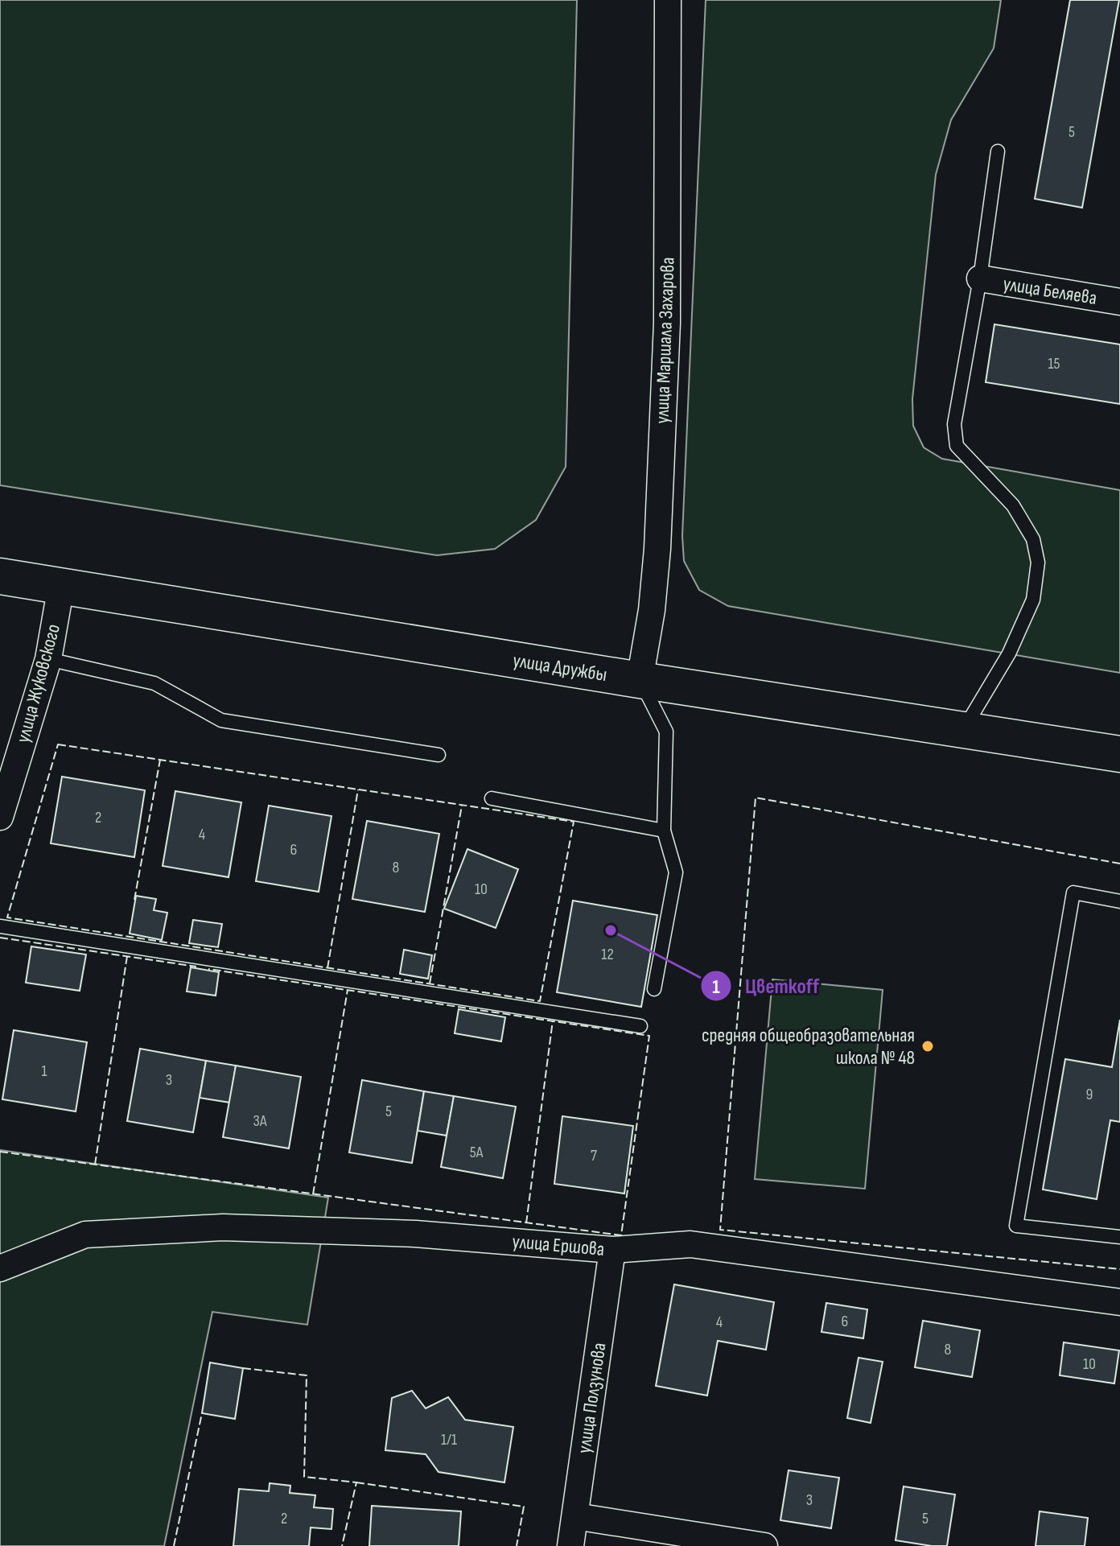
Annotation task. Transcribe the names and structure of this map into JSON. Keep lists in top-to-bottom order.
{
  "streets": {
    "main road": ["улица Дружбы"],
    "street": [
      "улица Беляева",
      "улица Маршала Захарова",
      "улица Жуковского",
      "улица Ершова",
      "улица Ползунова"
    ]
  },
  "crossings": [
    ["улица Маршала Захарова", "улица Дружбы"],
    ["улица Дружбы", "улица Жуковского"],
    ["улица Ершова", "улица Ползунова"]
  ],
  "places": ["Цветкоff", "средняя общеобразовательная школа № 48"],
  "house_numbers": [
    "5",
    "15",
    "2",
    "4",
    "6",
    "8",
    "10",
    "12",
    "1",
    "3",
    "9",
    "5",
    "3А",
    "5А",
    "7",
    "6",
    "4",
    "8",
    "10",
    "1/1",
    "3",
    "2",
    "5"
  ]
}
